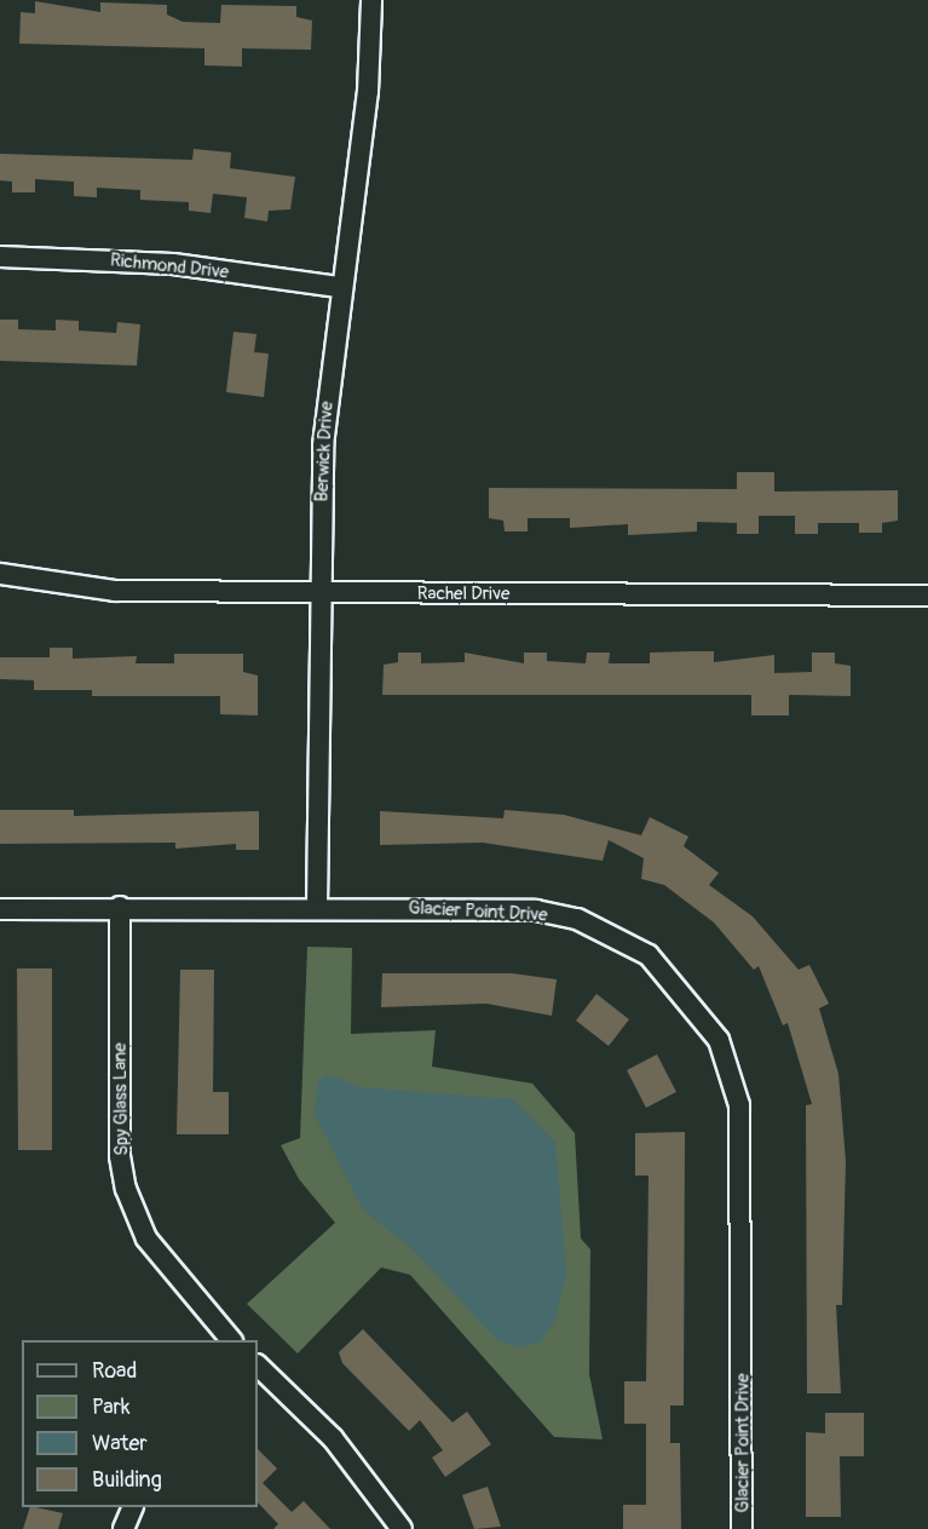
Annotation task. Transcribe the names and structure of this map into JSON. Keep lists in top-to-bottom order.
{
  "streets": {
    "street": [
      "Richmond Drive",
      "Berwick Drive",
      "Rachel Drive",
      "Glacier Point Drive",
      "Spy Glass Lane"
    ]
  },
  "crossings": [
    ["Richmond Drive", "Berwick Drive"],
    ["Berwick Drive", "Rachel Drive"],
    ["Berwick Drive", "Glacier Point Drive"],
    ["Glacier Point Drive", "Spy Glass Lane"]
  ],
  "legend": [
    "Road",
    "Park",
    "Water",
    "Building"
  ]
}
